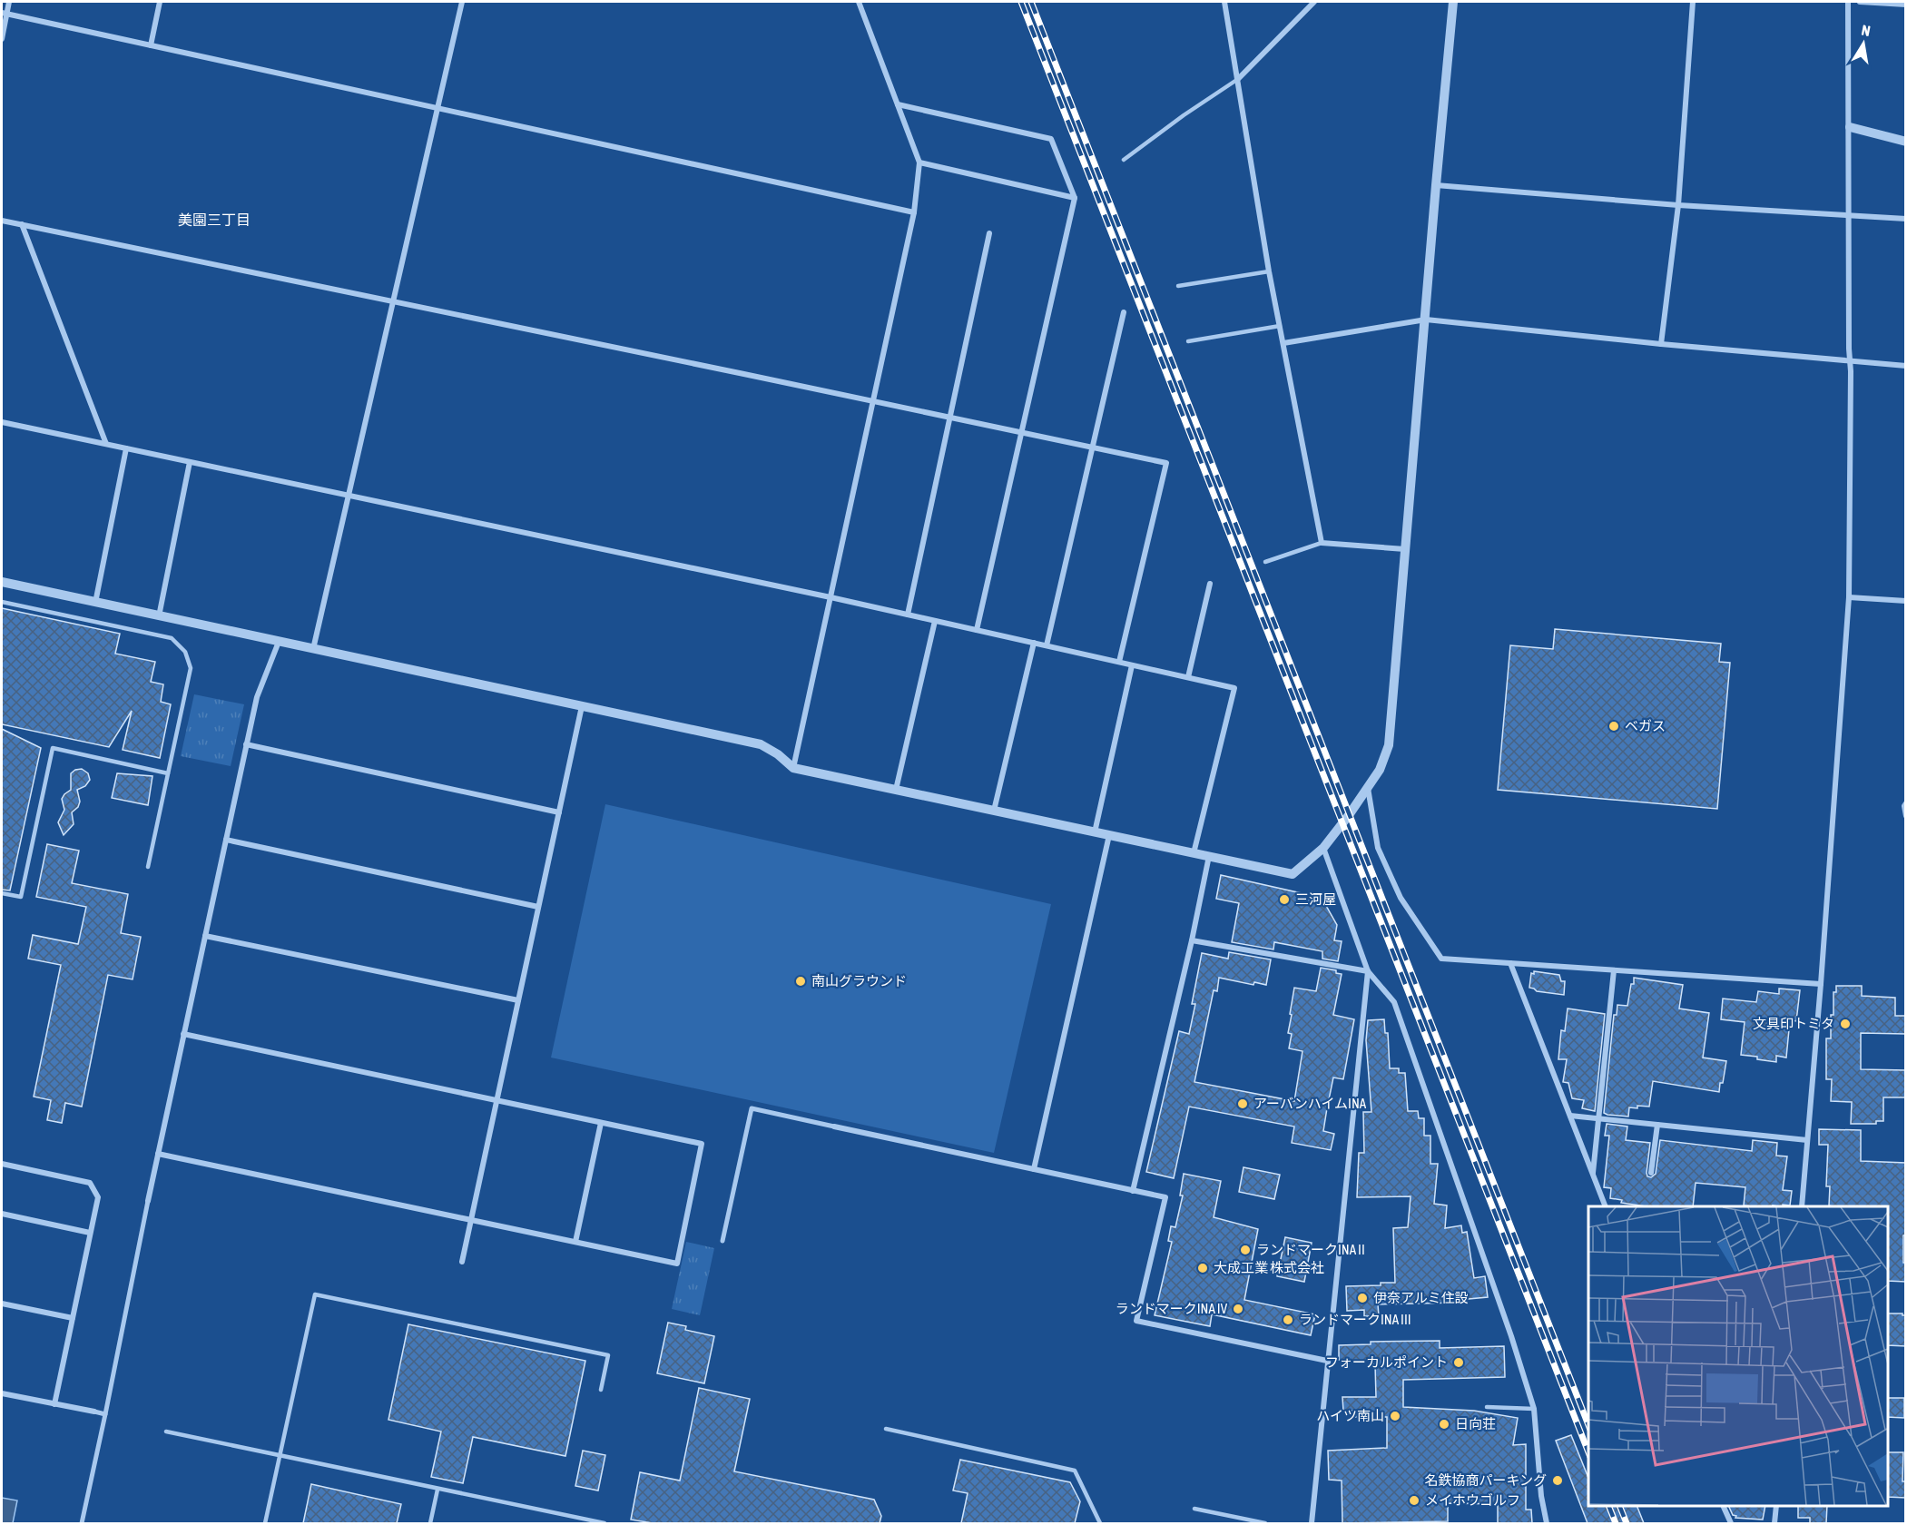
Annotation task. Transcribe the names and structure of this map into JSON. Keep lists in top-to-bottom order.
{
  "districts": ["美園三丁目"],
  "places": [
    "ベガス",
    "三河屋",
    "南山グラウンド",
    "文具印トミタ",
    "アーバンハイムINA",
    "ランドマークINA II",
    "大成工業 株式会社",
    "伊奈アルミ住設",
    "ランドマークINA IV",
    "ランドマークINA III",
    "フォーカルポイント",
    "ハイツ南山",
    "日向荘",
    "名鉄協商パーキング",
    "メイホウゴルフ"
  ],
  "north": "top"
}
